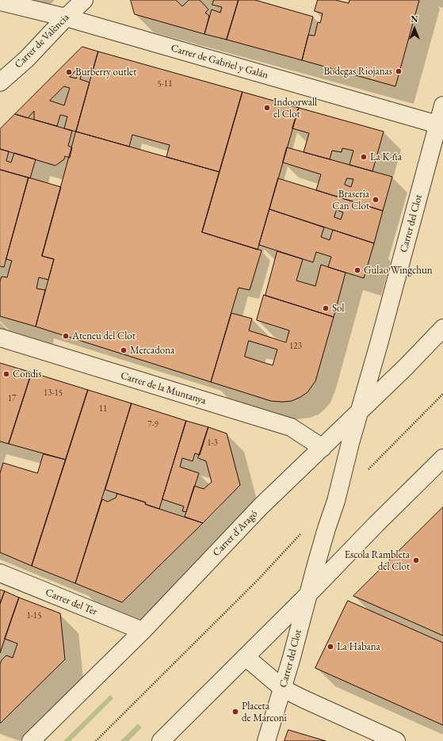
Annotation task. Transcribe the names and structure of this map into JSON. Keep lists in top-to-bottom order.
{
  "streets": {
    "street": [
      "Carrer de València",
      "Carrer de Gabriel y Galán",
      "Carrer del Clot",
      "Carrer de la Muntanya",
      "Carrer d'Aragó",
      "Carrer del Ter"
    ]
  },
  "crossings": [
    ["Carrer de València", "Carrer de Gabriel y Galán"],
    ["Carrer de Gabriel y Galán", "Carrer del Clot"],
    ["Carrer del Clot", "Carrer d'Aragó"],
    ["Carrer de la Muntanya", "Carrer d'Aragó"],
    ["Carrer d'Aragó", "Carrer del Ter"]
  ],
  "places": [
    "Bodegas Riojanas",
    "Burberry outlet",
    "Indoorwall el Clot",
    "La K-ña",
    "Braseria Can Clot",
    "Gulao Wingchun",
    "Sol",
    "Ateneu del Clot",
    "Mercadona",
    "Condis",
    "Escola Rambleta del Clot",
    "La Habana",
    "Placeta de Marconi"
  ],
  "house_numbers": [
    "5-11",
    "123",
    "13-15",
    "17",
    "11",
    "7-9",
    "1-3",
    "1-15"
  ],
  "north": "top"
}
